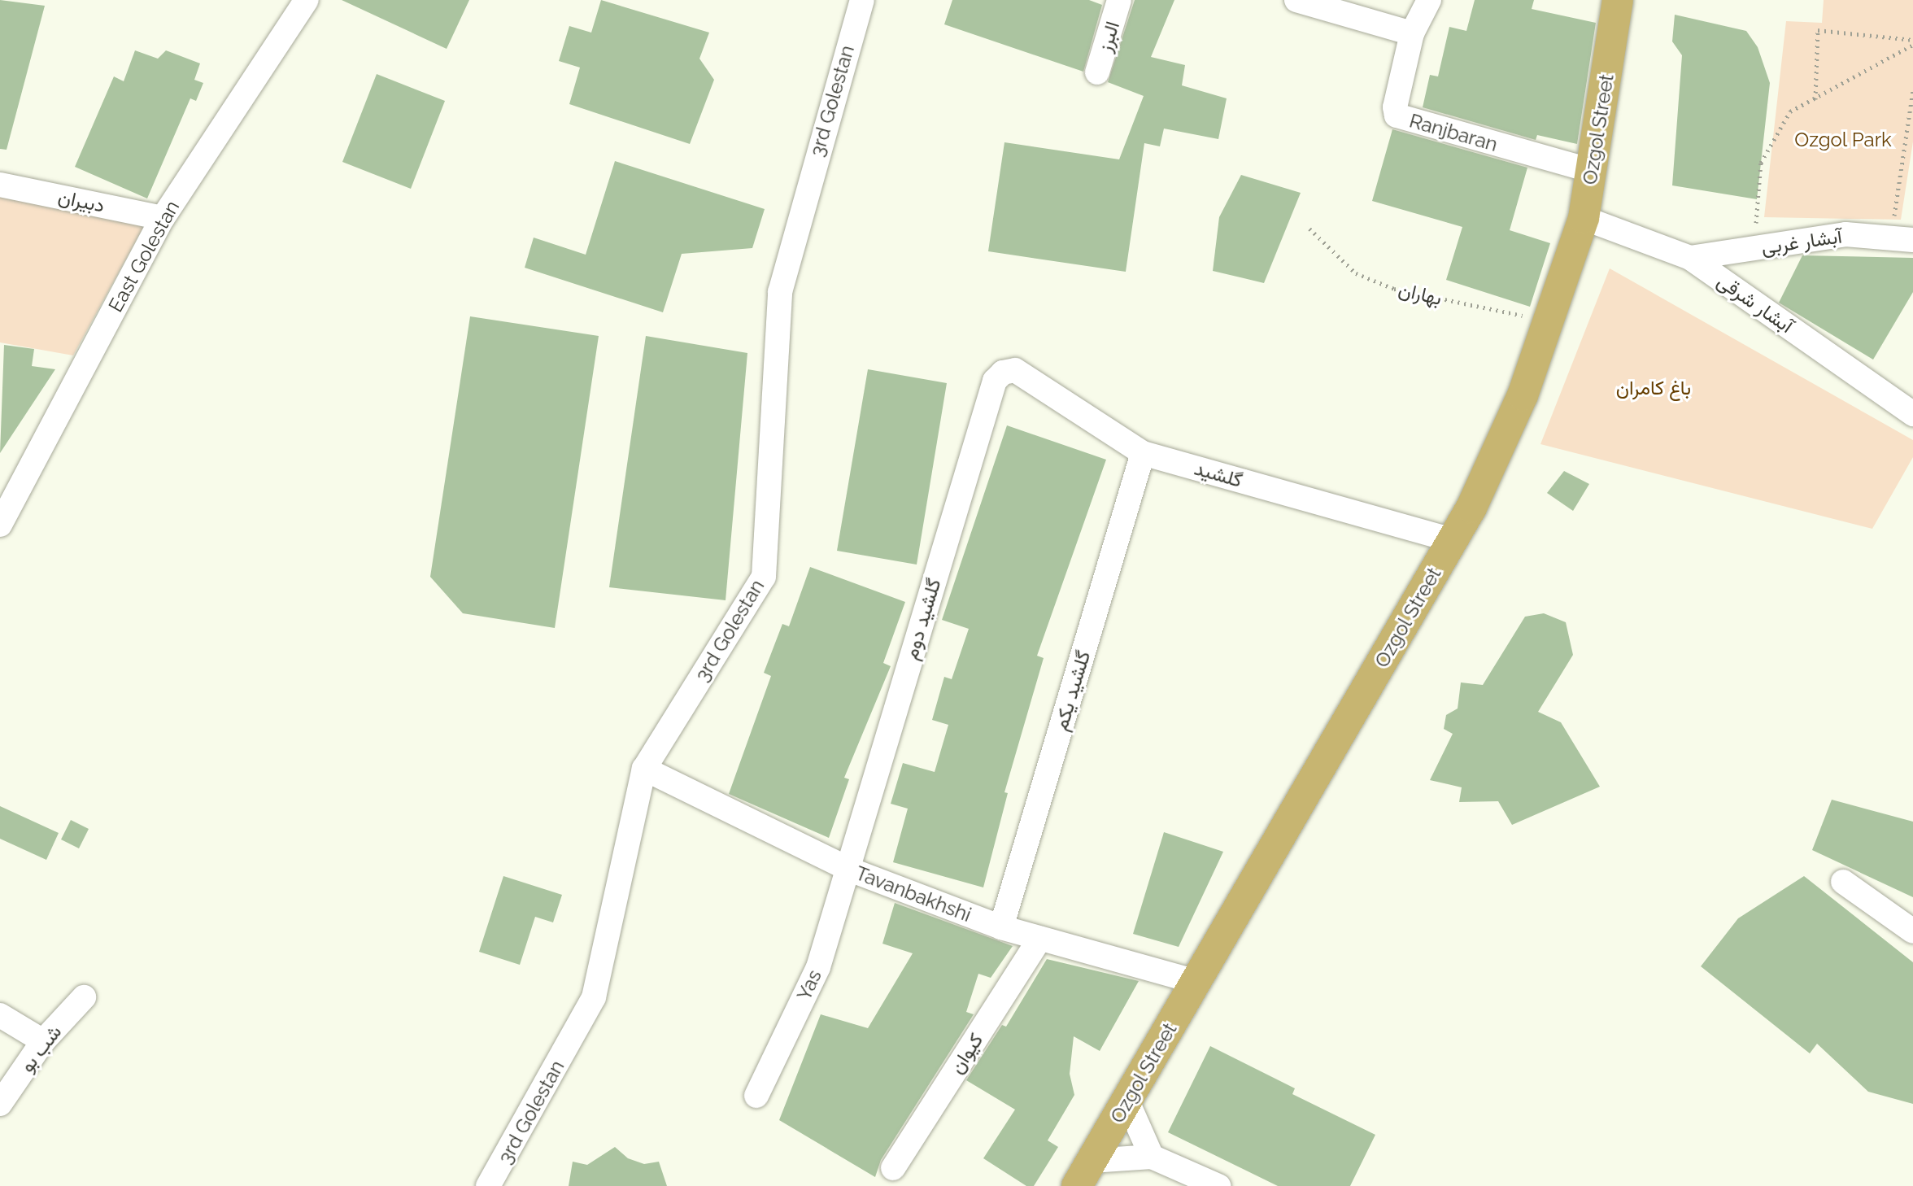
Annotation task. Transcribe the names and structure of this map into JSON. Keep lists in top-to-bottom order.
{
  "streets": {
    "main road": ["Ozgol Street"],
    "street": [
      "البرز",
      "3rd Golestan",
      "Ranjbaran",
      "دبیران",
      "آبشار غربی",
      "East Golestan",
      "آبشار شرقی",
      "گلشید",
      "گلشيد دوم",
      "گلشيد يكم",
      "Tavanbakhshi",
      "Yas",
      "شب بو",
      "کیوان"
    ],
    "path": ["بهاران"]
  },
  "crossings": [
    ["3rd Golestan", "Tavanbakhshi"],
    ["Ozgol Street", "Ranjbaran"],
    ["Ozgol Street", "بهاران"],
    ["Ozgol Street", "آبشار شرقی"],
    ["Ozgol Street", "گلشید"],
    ["Ozgol Street", "Tavanbakhshi"],
    ["دبیران", "East Golestan"],
    ["آبشار غربی", "آبشار شرقی"],
    ["گلشید", "گلشيد دوم"],
    ["گلشید", "گلشيد يكم"],
    ["گلشيد دوم", "Tavanbakhshi"],
    ["گلشيد دوم", "Yas"],
    ["گلشيد يكم", "Tavanbakhshi"],
    ["Tavanbakhshi", "Yas"],
    ["Tavanbakhshi", "کیوان"]
  ],
  "parks": ["Ozgol Park", "باغ کامران"]
}
